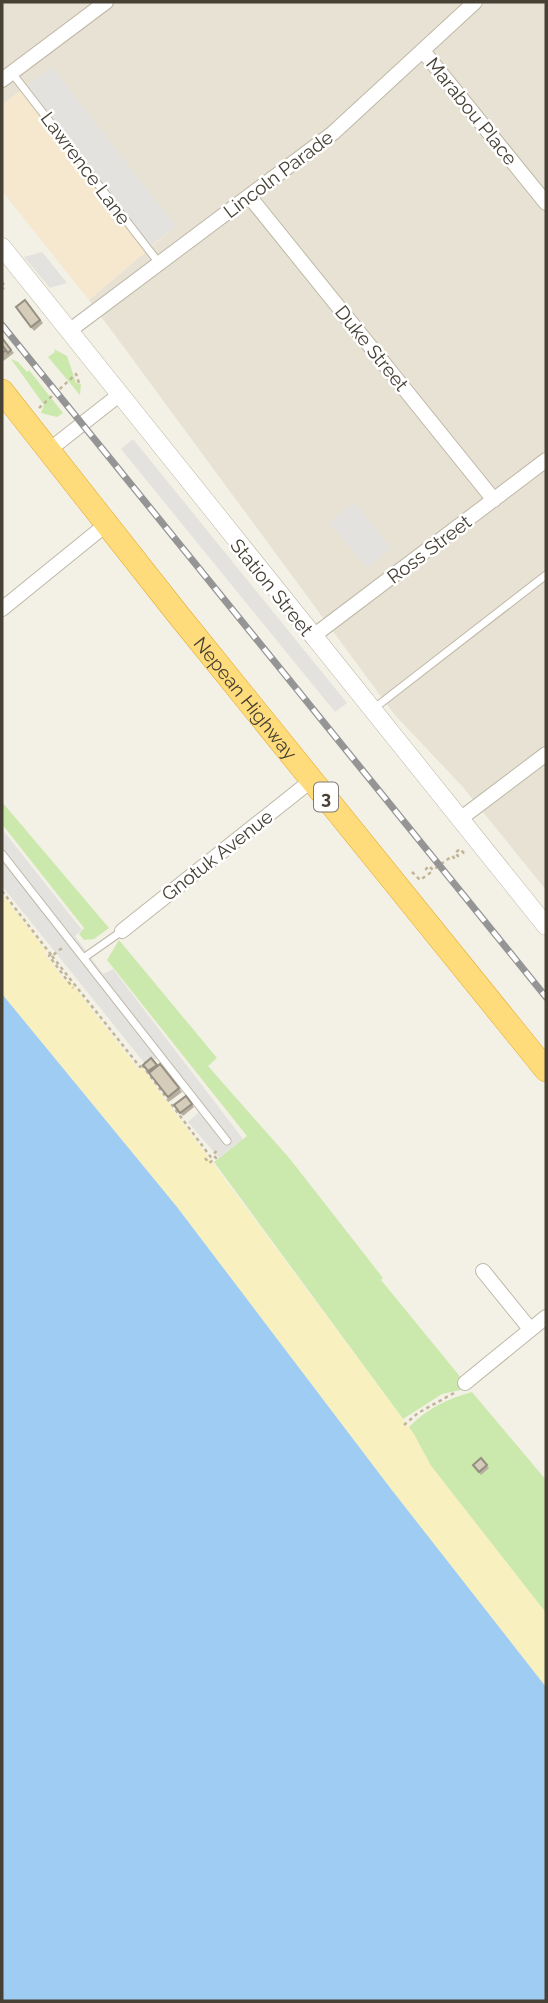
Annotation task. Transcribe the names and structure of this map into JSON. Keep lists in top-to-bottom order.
{
  "streets": {
    "highway": ["Nepean Highway", "3"],
    "street": [
      "Marabou Place",
      "Lincoln Parade",
      "Duke Street",
      "Ross Street",
      "Station Street",
      "Gnotuk Avenue"
    ],
    "lane": ["Lawrence Lane"]
  },
  "crossings": [
    ["Marabou Place", "Lincoln Parade"],
    ["Lawrence Lane", "Lincoln Parade"],
    ["Lincoln Parade", "Duke Street"],
    ["Lincoln Parade", "Station Street"],
    ["Duke Street", "Ross Street"],
    ["Ross Street", "Station Street"],
    ["Nepean Highway", "Gnotuk Avenue"]
  ]
}
